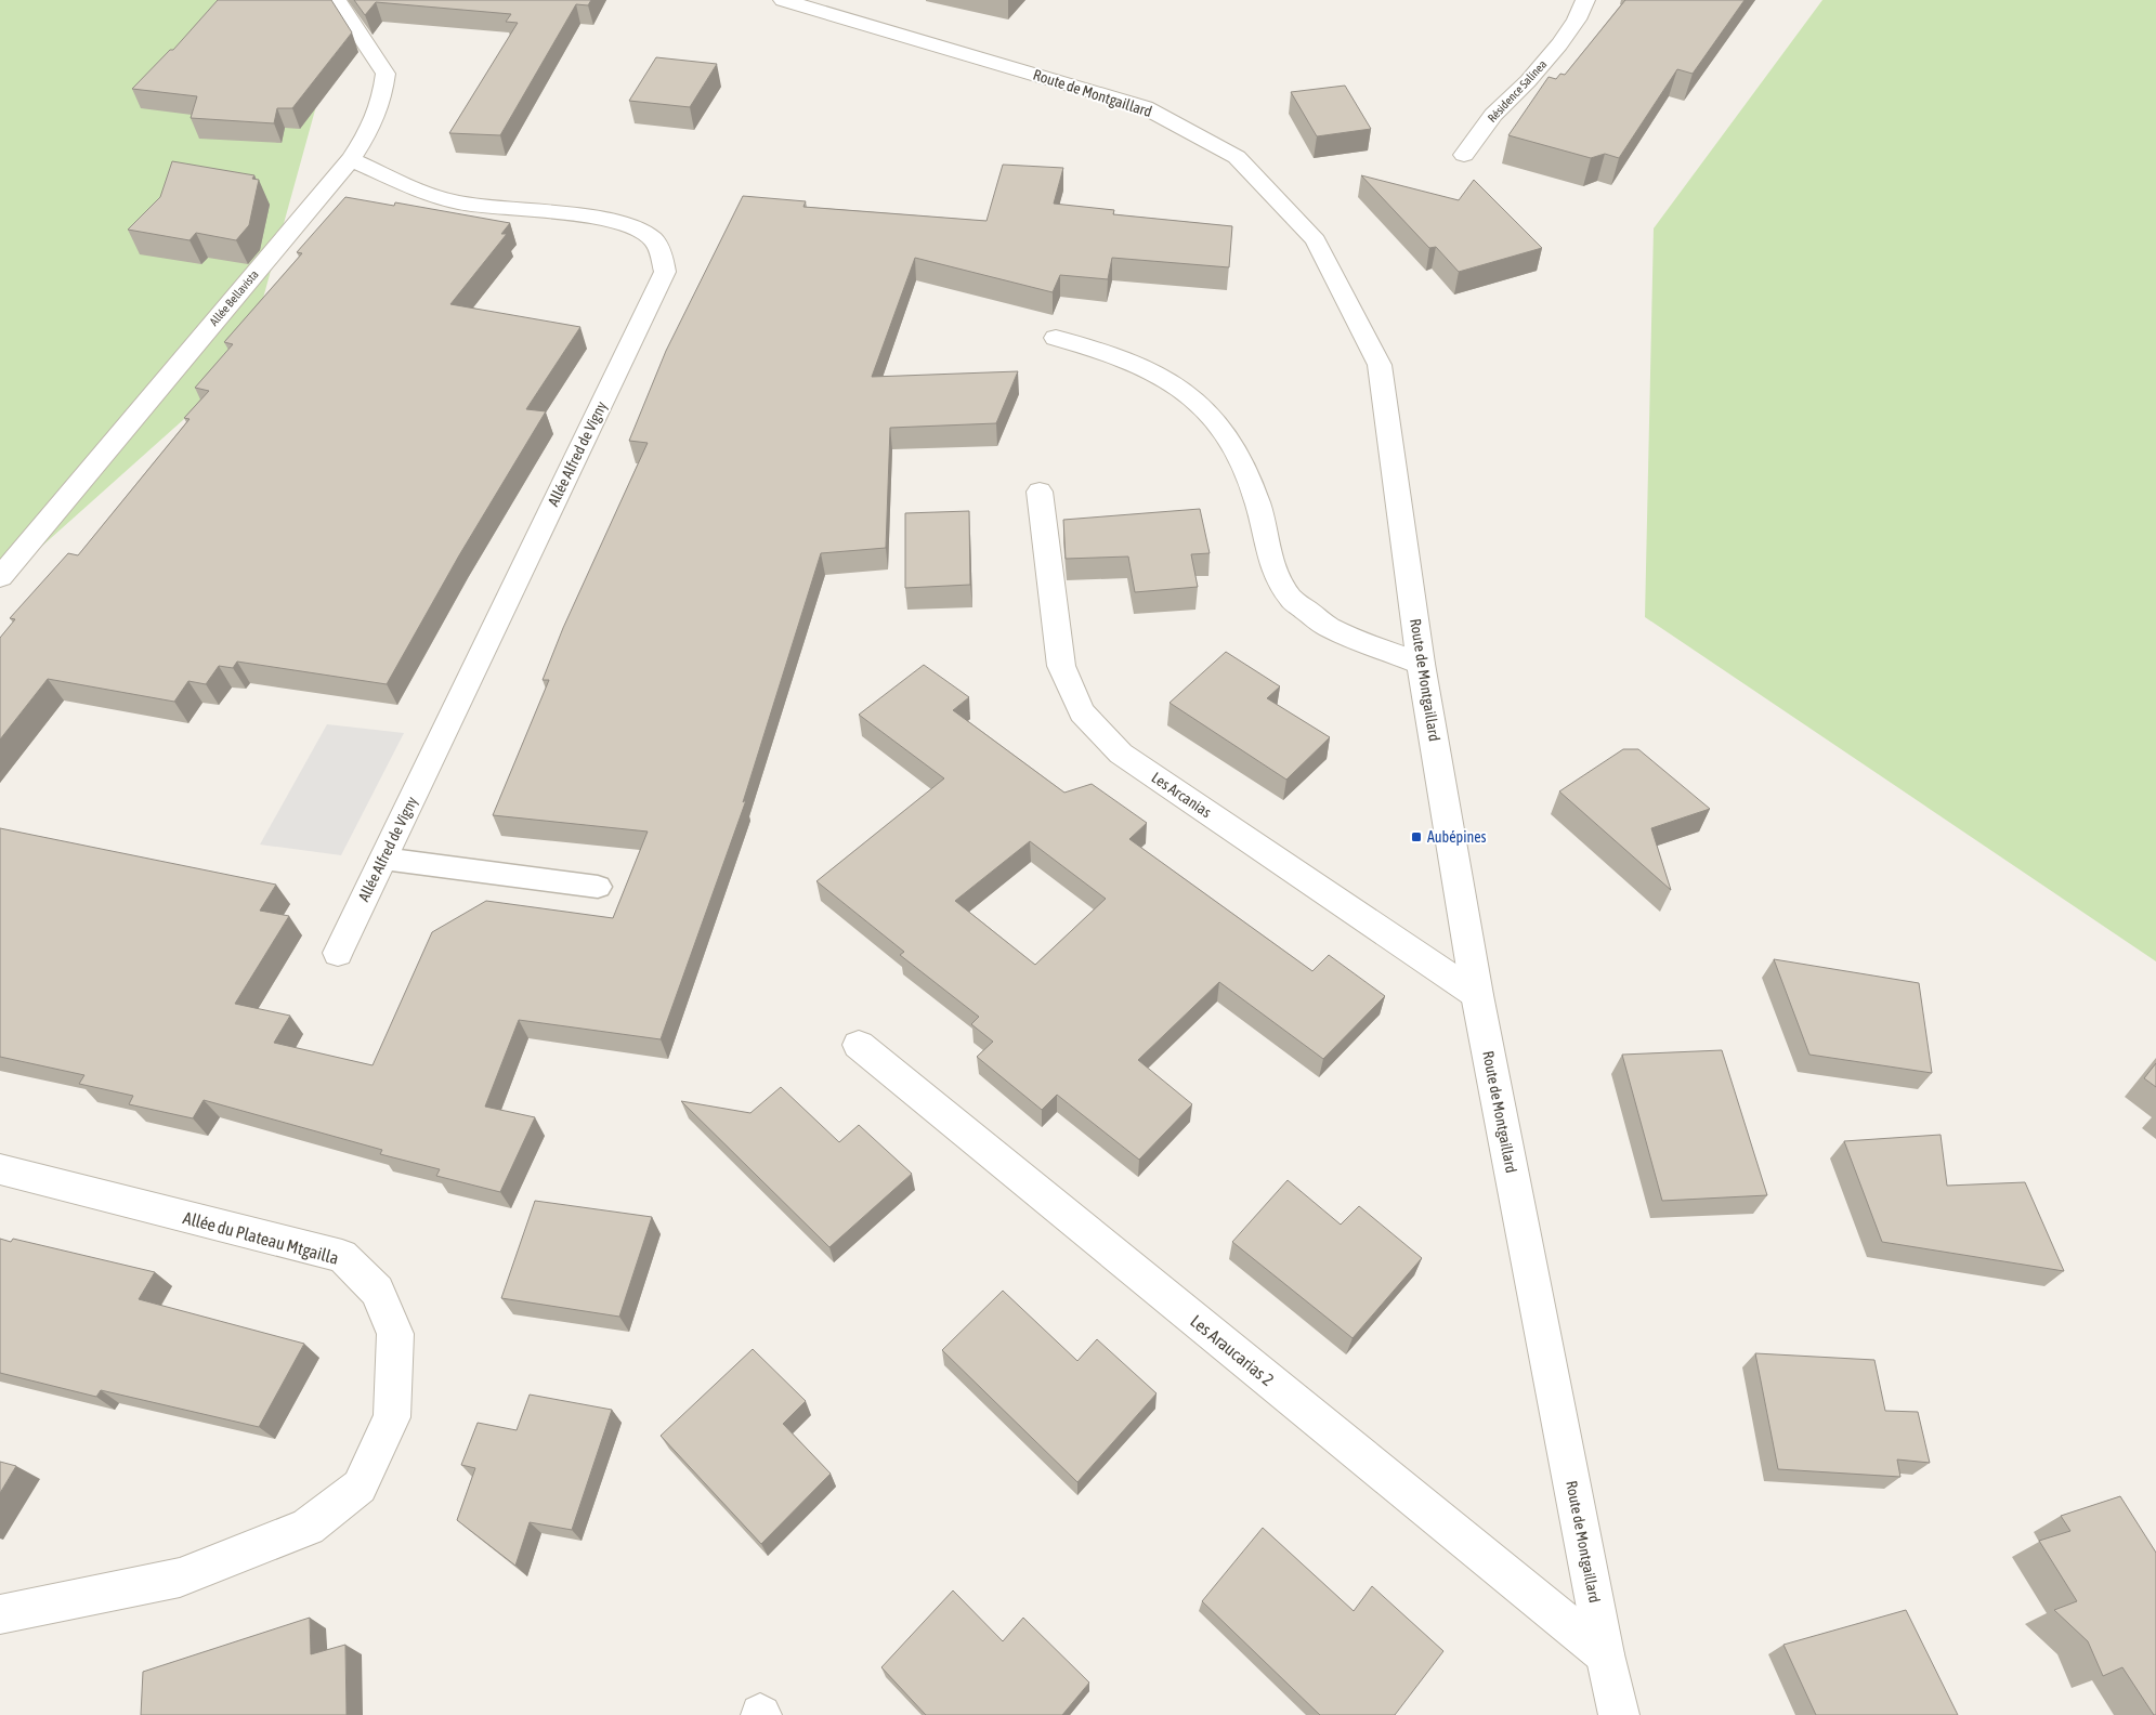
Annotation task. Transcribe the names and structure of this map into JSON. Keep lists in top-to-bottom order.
{
  "streets": {
    "street": [
      "Résidence Salinea",
      "Route de Montgaillard",
      "Allée Bellavista",
      "Allée Alfred de Vigny",
      "Les Arcanias",
      "Allée du Plateau Mtgailla",
      "Les Araucarias 2"
    ]
  },
  "crossings": [
    ["Route de Montgaillard", "Les Arcanias"],
    ["Route de Montgaillard", "Les Araucarias 2"],
    ["Allée Bellavista", "Allée Alfred de Vigny"]
  ],
  "places": {
    "transit": ["Aubépines"]
  }
}
